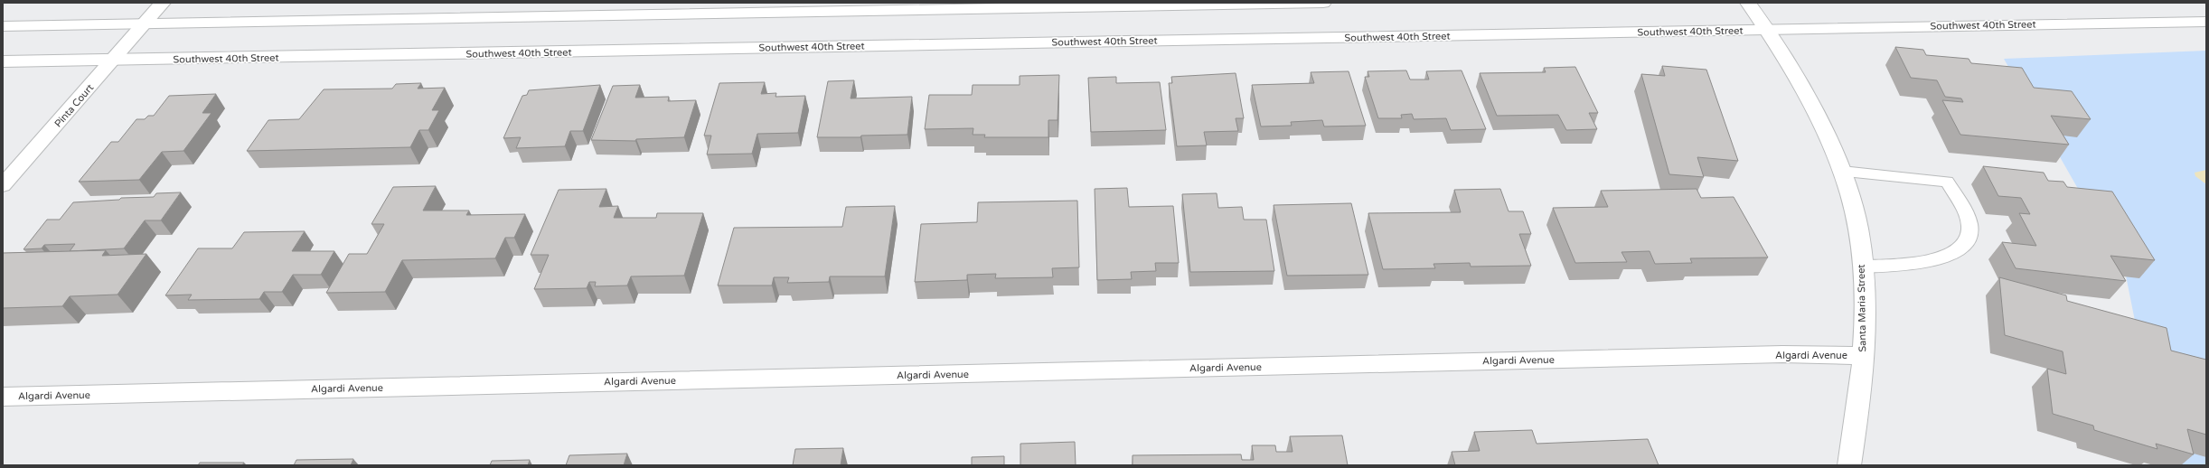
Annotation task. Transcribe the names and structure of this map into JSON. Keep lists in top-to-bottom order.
{
  "streets": {
    "main road": [
      "Southwest 40th Street",
      "Pinta Court",
      "Santa Maria Street",
      "Algardi Avenue"
    ]
  },
  "crossings": [
    ["Southwest 40th Street", "Pinta Court"],
    ["Southwest 40th Street", "Santa Maria Street"],
    ["Santa Maria Street", "Algardi Avenue"]
  ]
}
